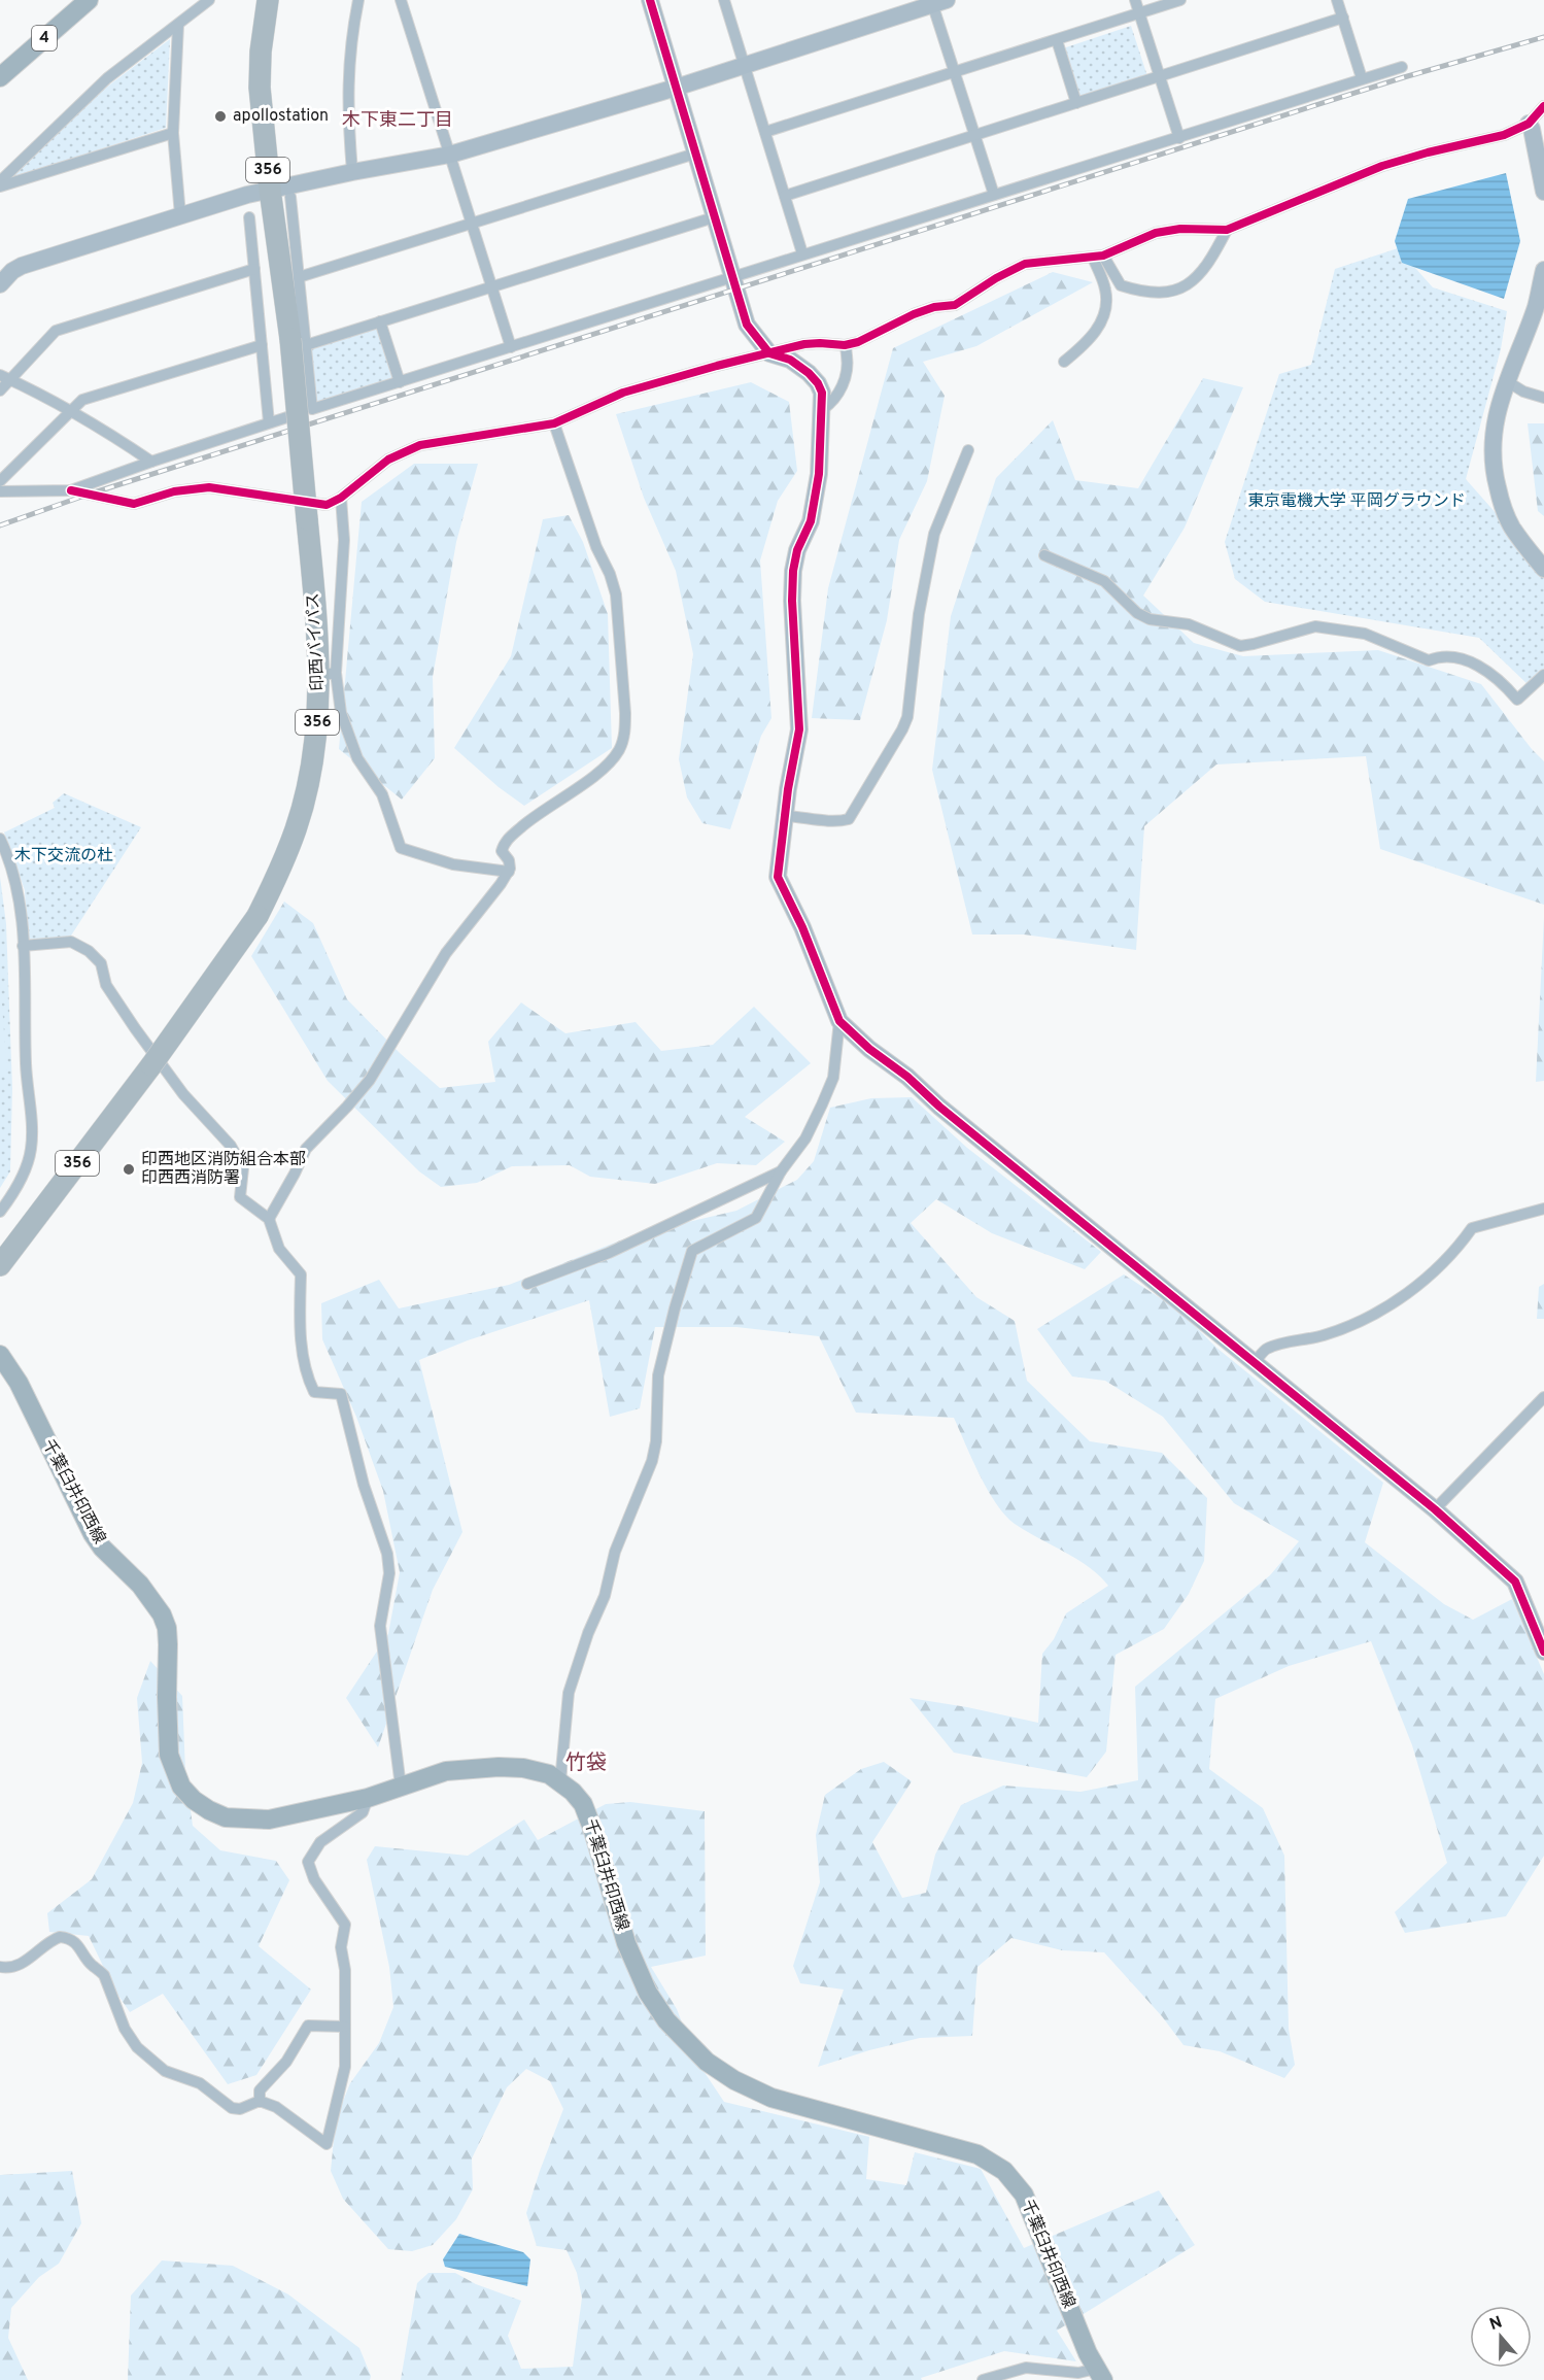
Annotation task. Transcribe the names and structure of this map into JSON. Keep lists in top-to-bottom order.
{
  "streets": {
    "highway": ["356", "印西バイパス"],
    "main road": ["4", "千葉臼井印西線"]
  },
  "districts": ["木下東二丁目", "竹袋"],
  "parks": ["東京電機大学 平岡グラウンド", "木下交流の杜"],
  "places": ["apollostation", "印西地区消防組合本部 印西西消防署"],
  "north": "top"
}
